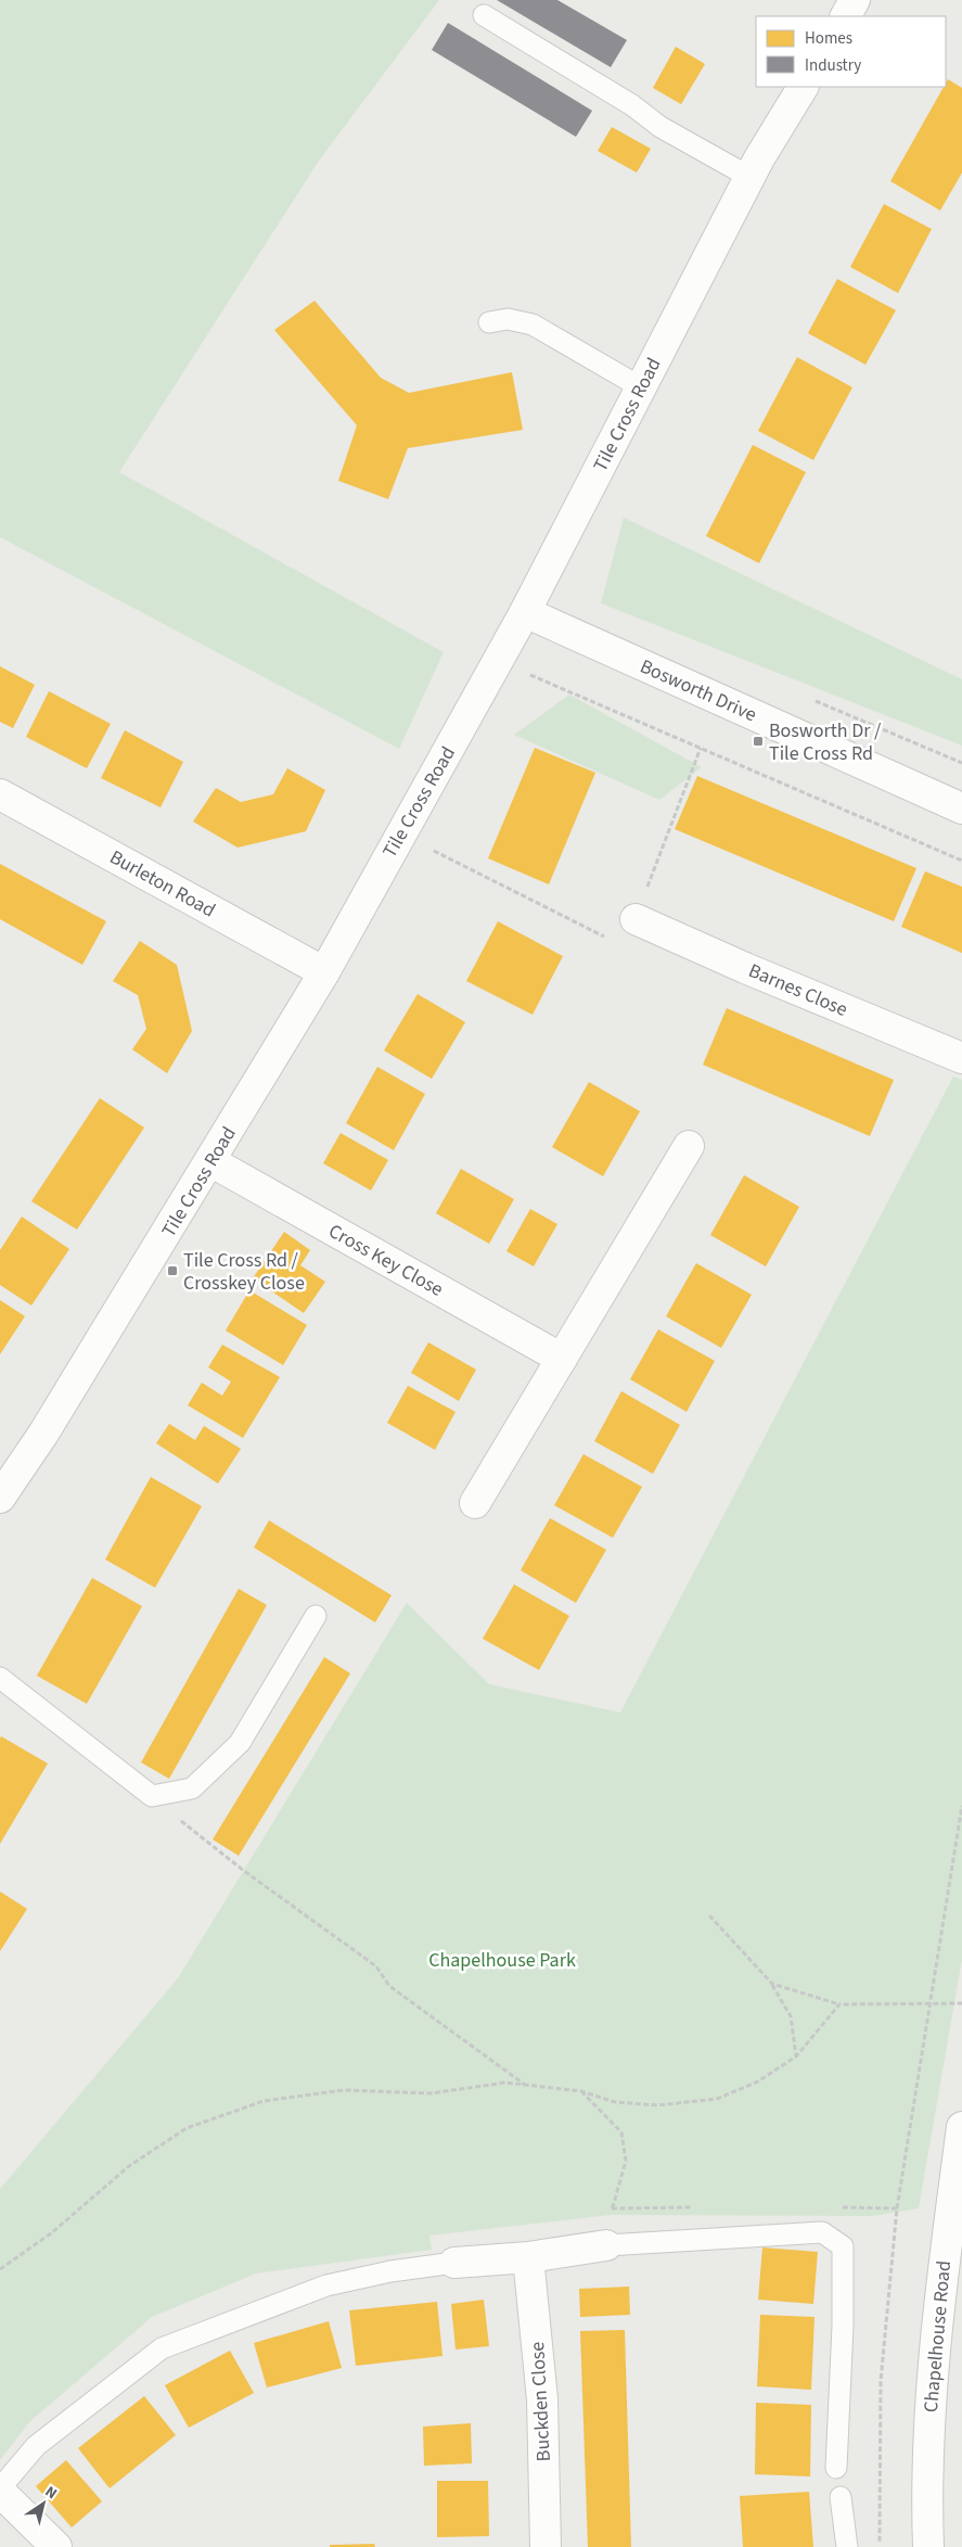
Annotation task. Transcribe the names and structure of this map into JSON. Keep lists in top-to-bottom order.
{
  "streets": {
    "street": [
      "Tile Cross Road",
      "Bosworth Drive",
      "Burleton Road",
      "Barnes Close",
      "Cross Key Close",
      "Chapelhouse Road",
      "Buckden Close"
    ]
  },
  "crossings": [
    ["Tile Cross Road", "Bosworth Drive"],
    ["Tile Cross Road", "Burleton Road"],
    ["Tile Cross Road", "Cross Key Close"]
  ],
  "parks": ["Chapelhouse Park"],
  "places": {
    "transit": ["Bosworth Dr / Tile Cross Rd", "Tile Cross Rd / Crosskey Close"]
  },
  "legend": ["Homes", "Industry"],
  "north": "top right"
}
